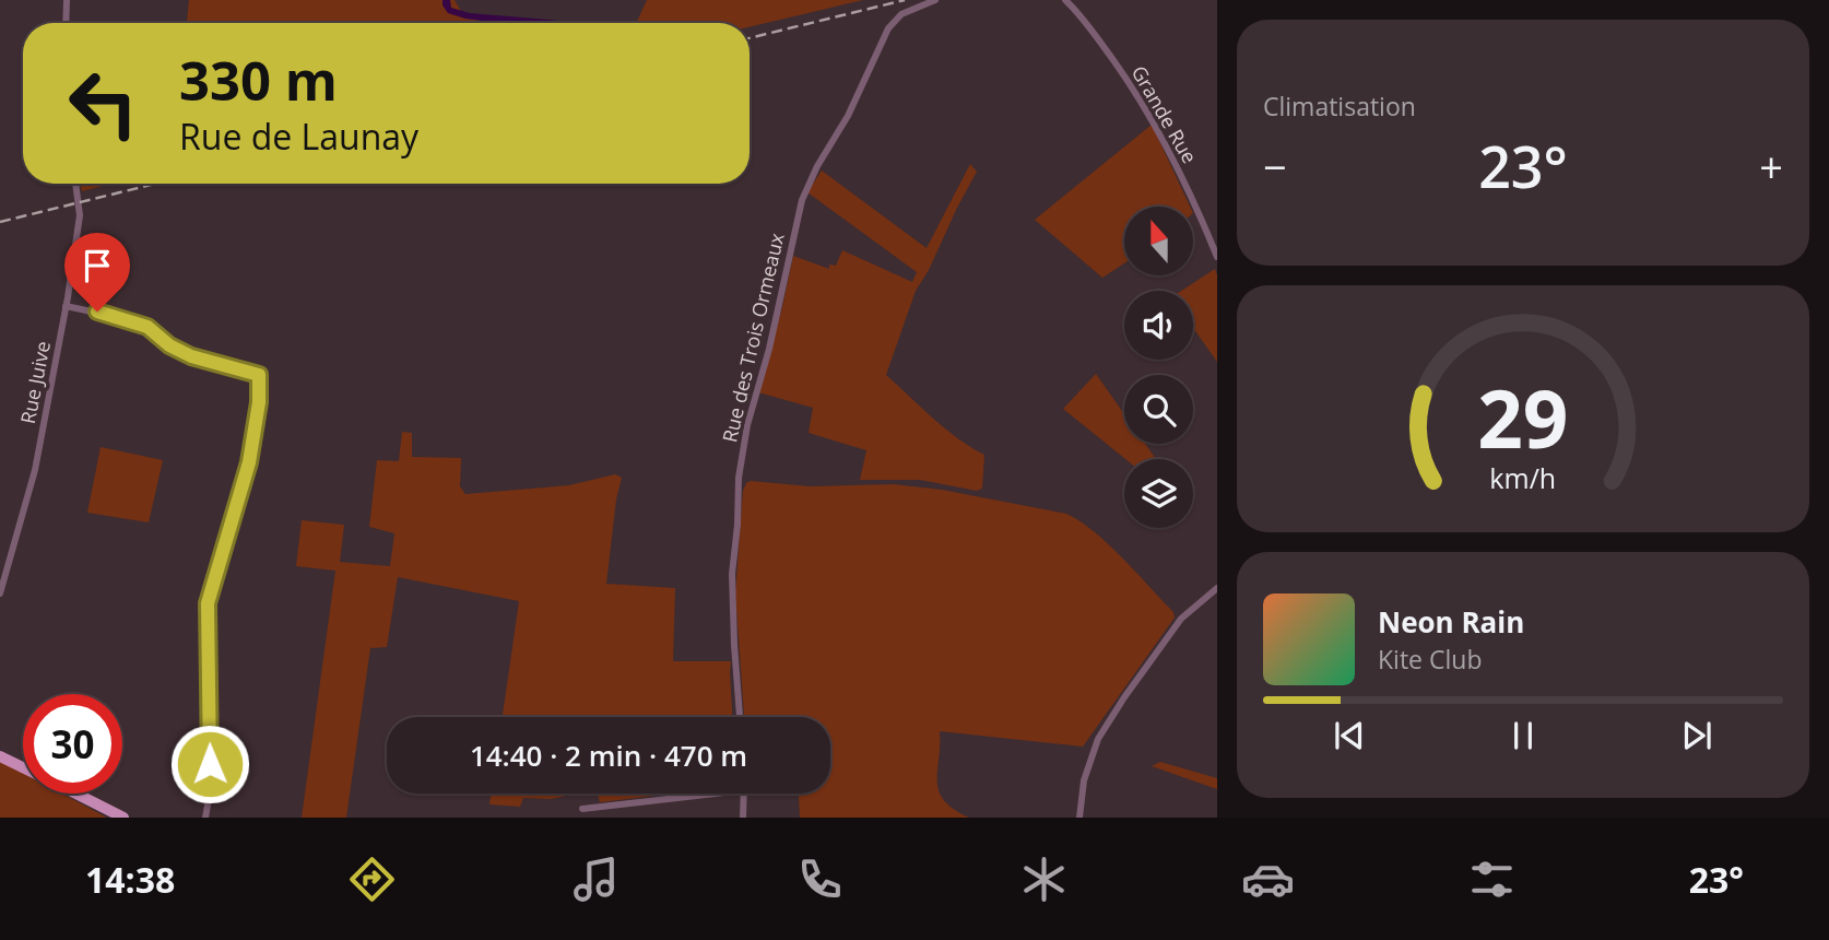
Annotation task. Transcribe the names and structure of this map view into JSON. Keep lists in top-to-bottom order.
{
  "streets": {
    "street": ["Grande Rue", "Rue des Trois Ormeaux", "Rue Juive"]
  },
  "north": "top",
  "page": {
    "tile": "Climatisation",
    "turn": ["330 m", "Rue de Launay"],
    "heat": ["−", "23°", "+"],
    "song": ["Neon Rain", "Kite Club"],
    "limit": "30",
    "trip": "14:40 · 2 min · 470 m",
    "tabs": ["14:38", "23°"],
    "gauge": ["29", "km/h"]
  }
}
